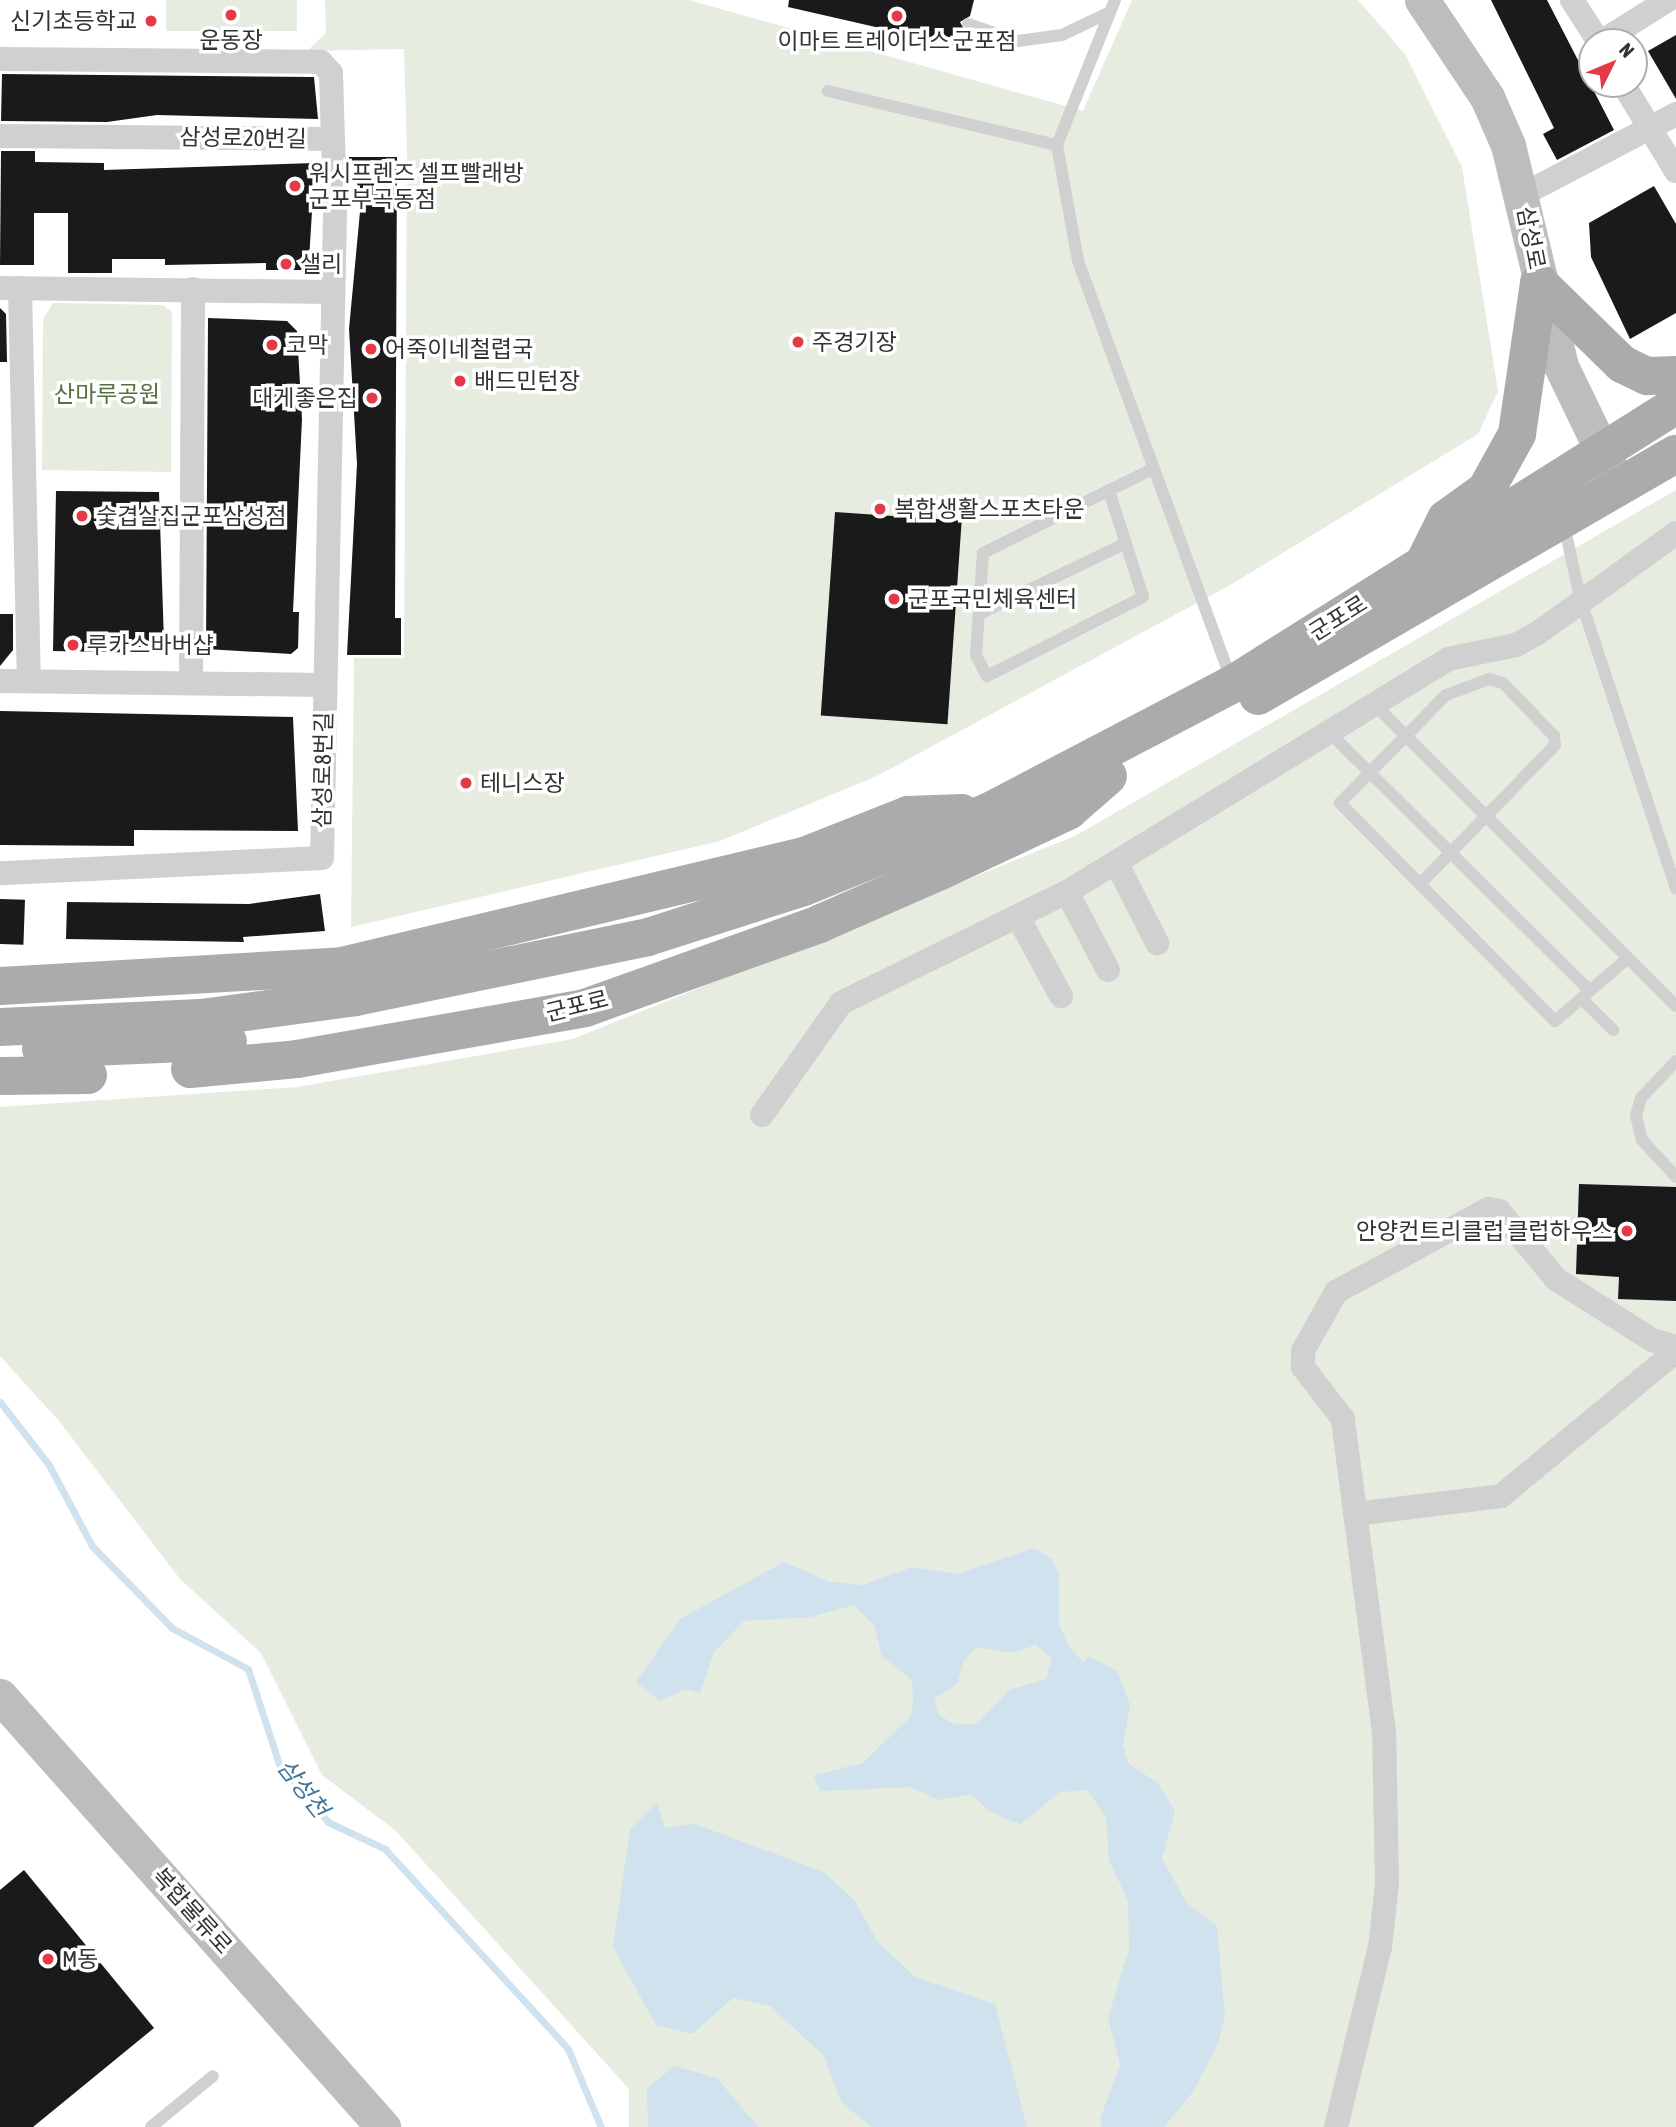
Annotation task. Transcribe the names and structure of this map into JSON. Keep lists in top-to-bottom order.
{
  "streets": {
    "main road": ["삼성로", "군포로", "복합물류로"],
    "street": ["삼성로20번길", "삼성로8번길"]
  },
  "crossings": [
    ["삼성로20번길", "삼성로8번길"],
    ["삼성로", "군포로"]
  ],
  "water": ["삼성천"],
  "parks": ["산마루공원"],
  "places": [
    "운동장",
    "이마트 트레이더스 군포점",
    "신기초등학교",
    "워시프렌즈 셀프빨래방 군포부곡동점",
    "샐리",
    "주경기장",
    "코막",
    "어죽이네철렵국",
    "배드민턴장",
    "대게좋은집",
    "복합생활스포츠타운",
    "숯겹살집군포삼성점",
    "군포국민체육센터",
    "루카스바버샵",
    "테니스장",
    "안양컨트리클럽 클럽하우스",
    "M동"
  ],
  "north": "top right"
}
